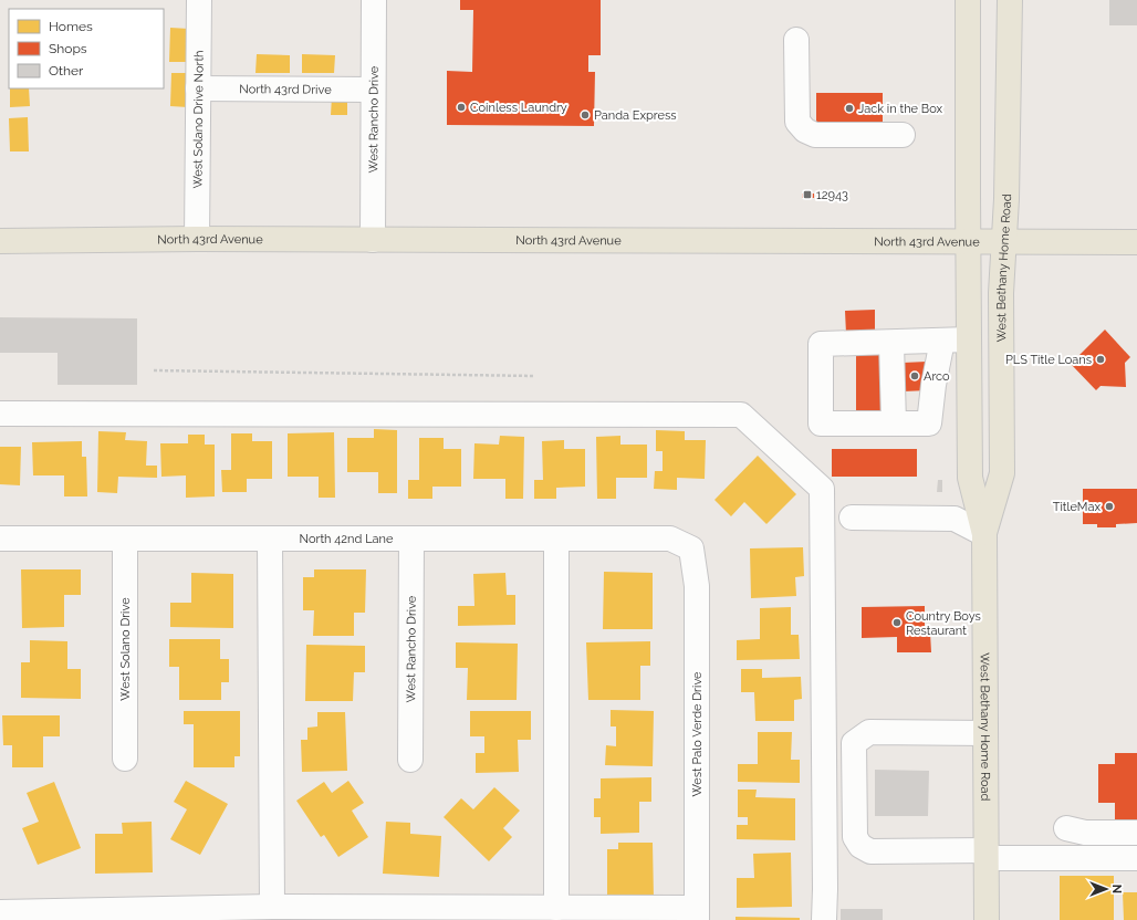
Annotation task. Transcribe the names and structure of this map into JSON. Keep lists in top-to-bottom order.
{
  "streets": {
    "main road": ["North 43rd Avenue", "West Bethany Home Road"],
    "street": [
      "North 43rd Drive",
      "West Solano Drive North",
      "West Rancho Drive",
      "North 42nd Lane",
      "West Solano Drive",
      "West Palo Verde Drive"
    ]
  },
  "crossings": [
    ["North 43rd Drive", "West Solano Drive North"],
    ["North 43rd Drive", "West Rancho Drive"],
    ["West Solano Drive North", "North 43rd Avenue"],
    ["West Rancho Drive", "North 43rd Avenue"],
    ["West Rancho Drive", "North 42nd Lane"],
    ["North 43rd Avenue", "West Bethany Home Road"],
    ["North 42nd Lane", "West Solano Drive"],
    ["North 42nd Lane", "West Palo Verde Drive"]
  ],
  "places": {
    "other": [
      "Coinless Laundry",
      "Jack in the Box",
      "Panda Express",
      "PLS Title Loans",
      "Arco",
      "TitleMax",
      "Country Boys Restaurant"
    ],
    "transit": ["12943"]
  },
  "legend": ["Homes", "Shops", "Other"],
  "north": "right"
}
